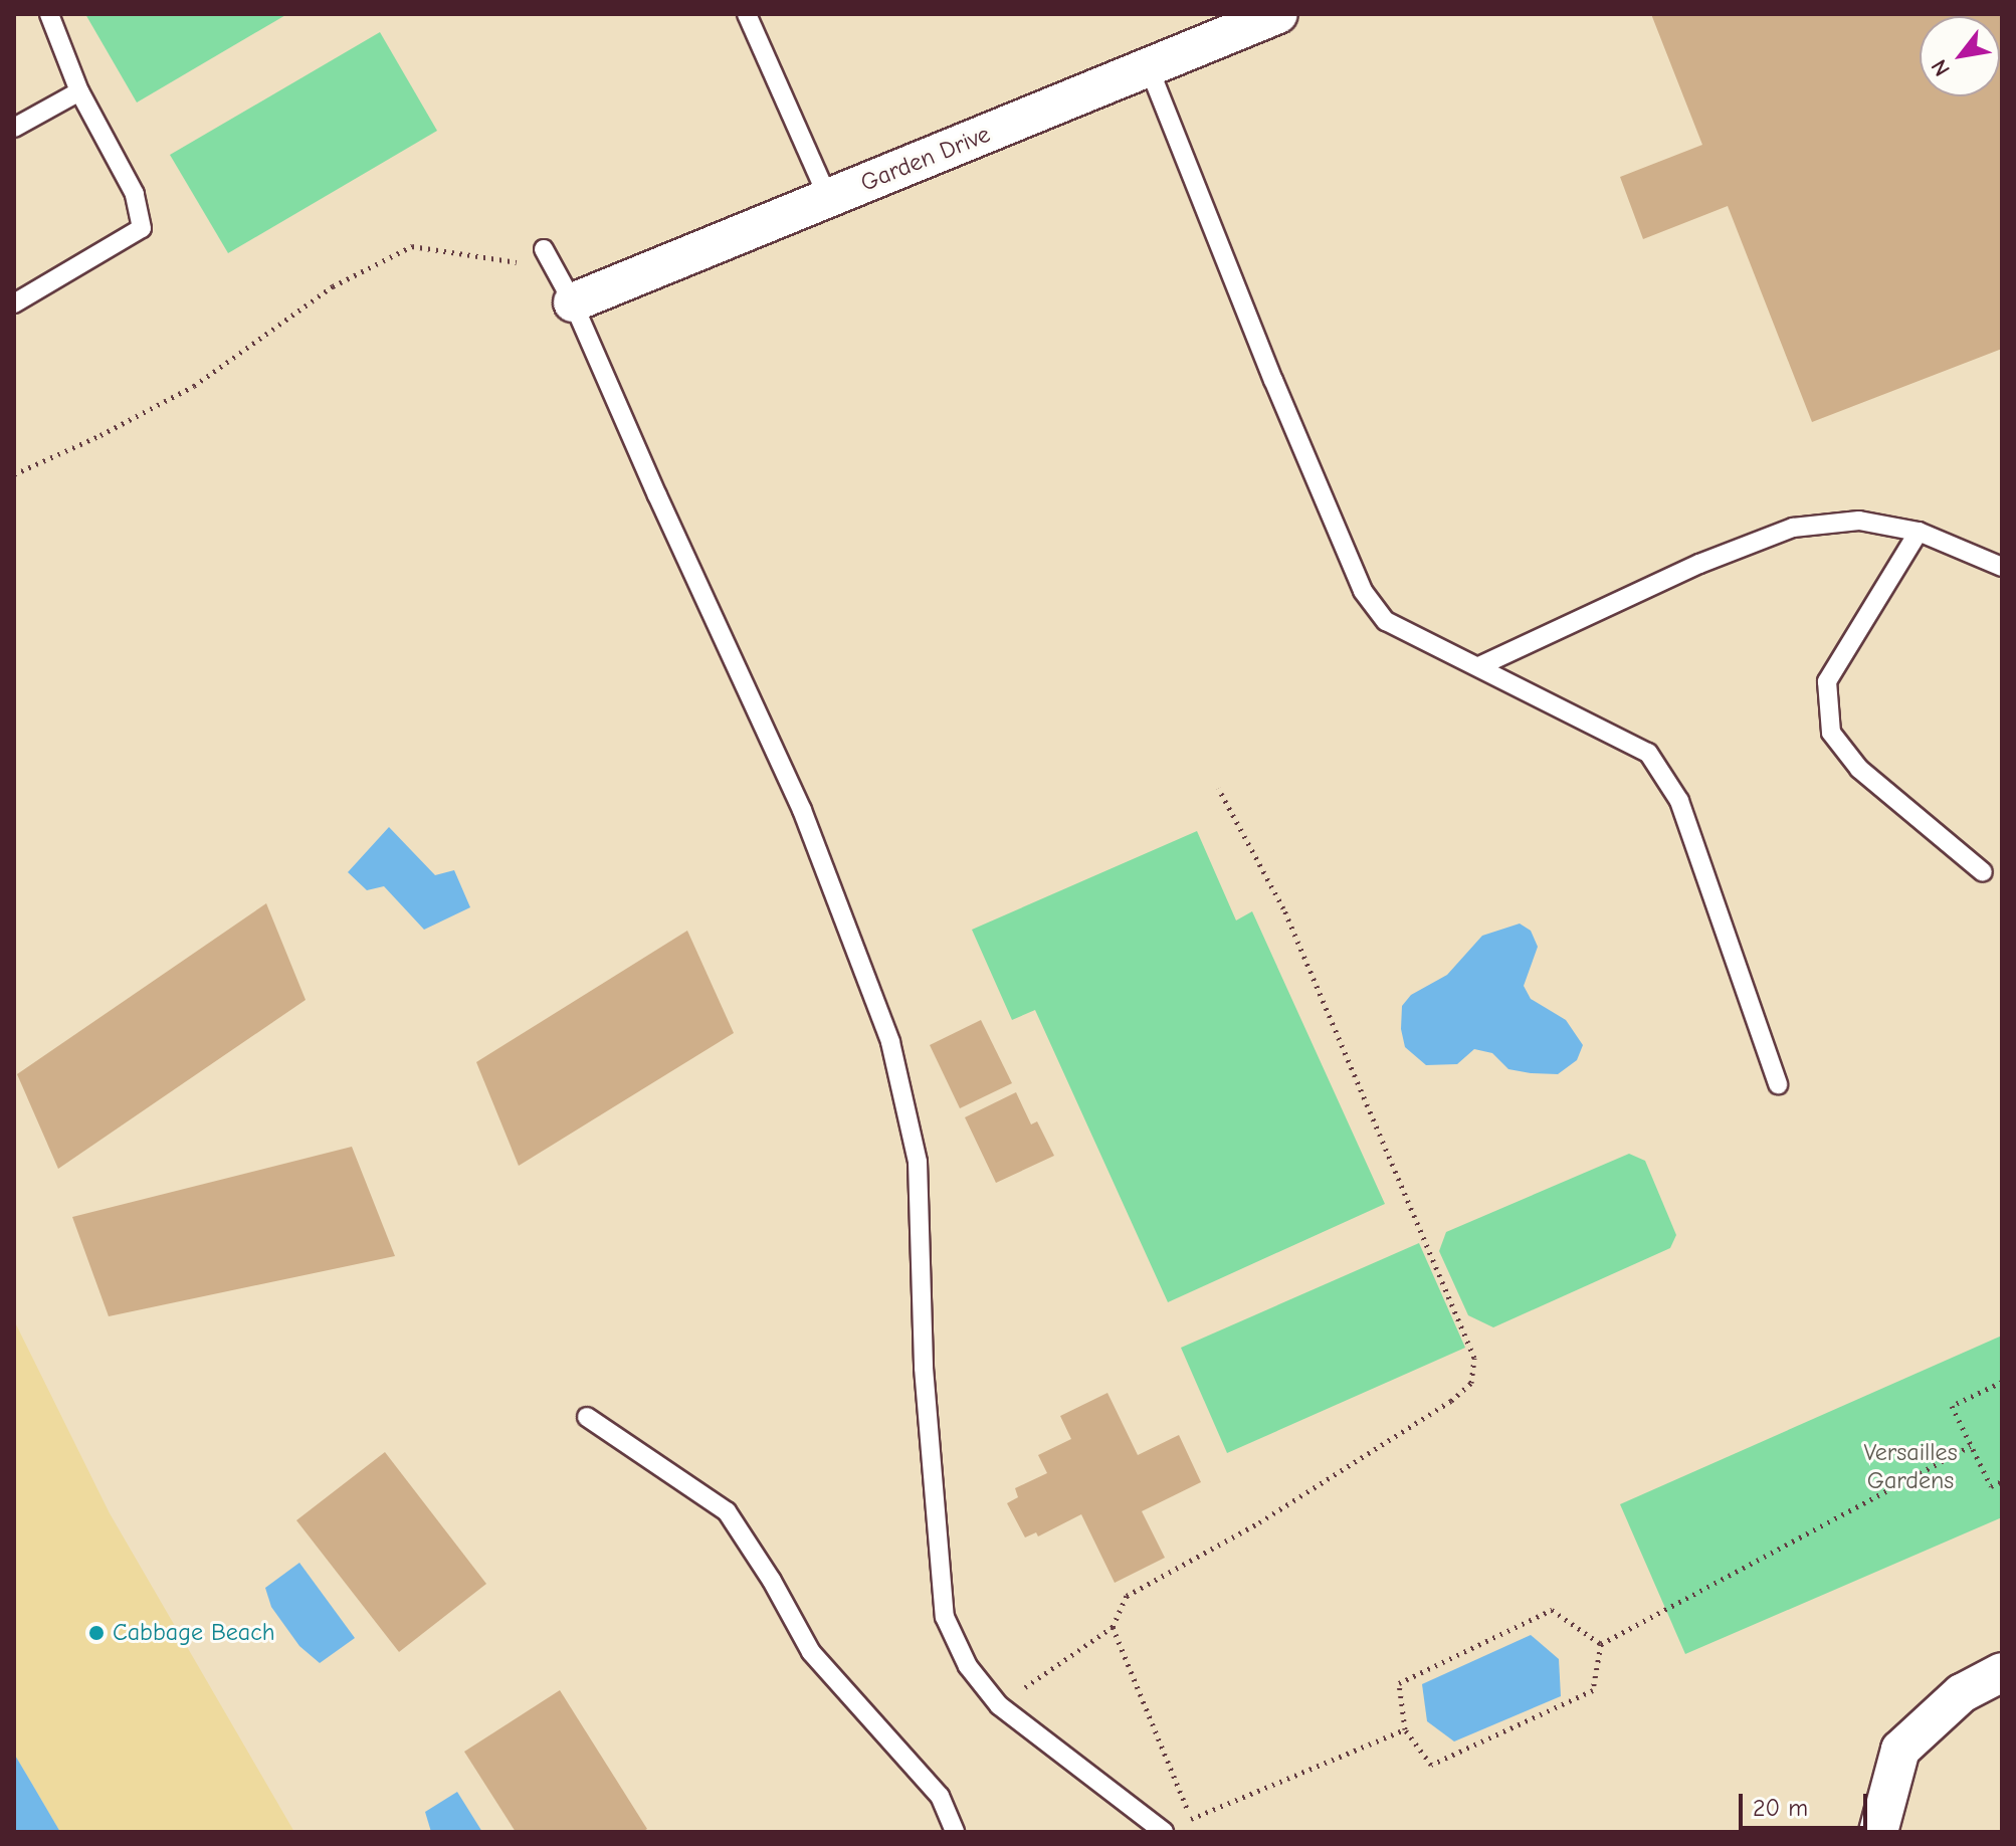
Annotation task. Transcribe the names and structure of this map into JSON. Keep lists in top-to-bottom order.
{
  "streets": {
    "street": ["Garden Drive"]
  },
  "parks": ["Versailles Gardens"],
  "places": ["Cabbage Beach"],
  "scale_bar": "20 m",
  "north": "bottom left"
}
